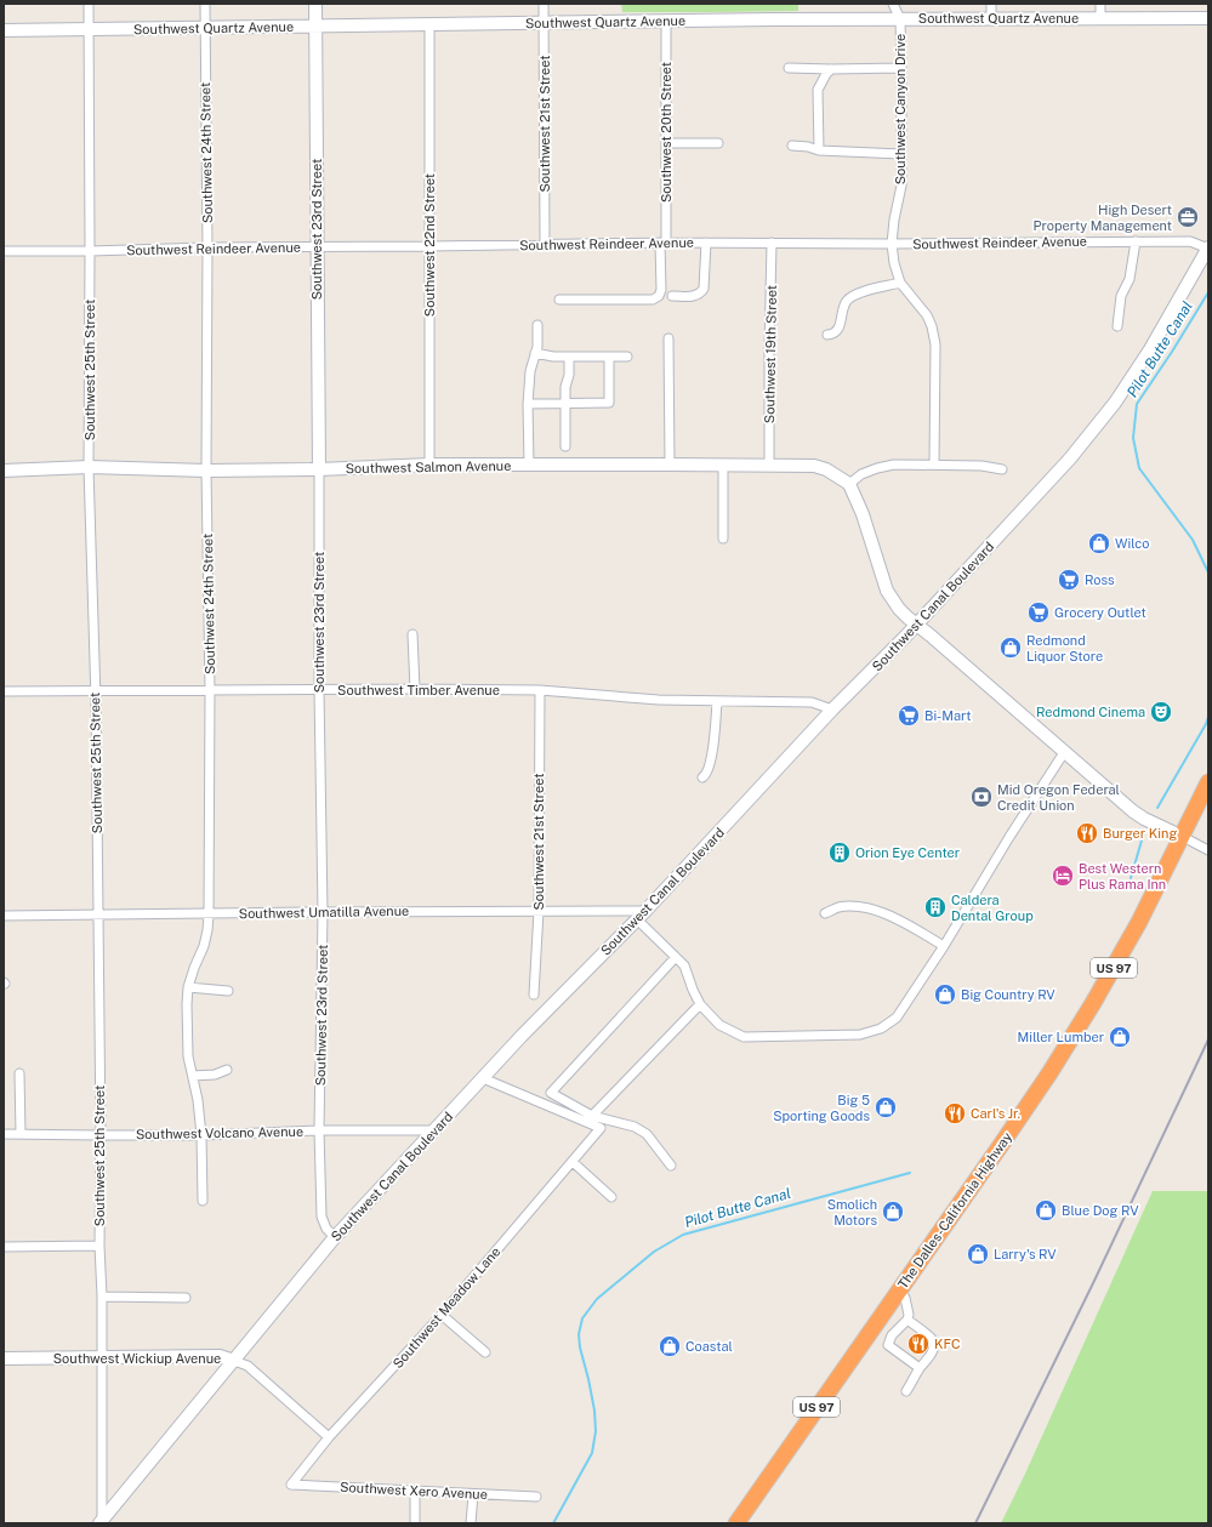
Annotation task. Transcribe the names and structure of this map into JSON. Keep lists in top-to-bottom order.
{
  "streets": {
    "highway": ["US 97", "The Dalles-California Highway"],
    "main road": [
      "Southwest Quartz Avenue",
      "Southwest 23rd Street",
      "Southwest Salmon Avenue",
      "Southwest Canal Boulevard",
      "Southwest Wickiup Avenue"
    ],
    "street": [
      "Southwest Canyon Drive",
      "Southwest 21st Street",
      "Southwest 20th Street",
      "Southwest 24th Street",
      "Southwest Reindeer Avenue",
      "Southwest 22nd Street",
      "Southwest 19th Street",
      "Southwest 25th Street",
      "Southwest Timber Avenue",
      "Southwest Umatilla Avenue",
      "Southwest Volcano Avenue",
      "Southwest Meadow Lane",
      "Southwest Xero Avenue"
    ]
  },
  "crossings": [
    ["Southwest Quartz Avenue", "Southwest Canyon Drive"],
    ["Southwest Quartz Avenue", "Southwest 21st Street"],
    ["Southwest Quartz Avenue", "Southwest 20th Street"],
    ["Southwest Quartz Avenue", "Southwest 24th Street"],
    ["Southwest Quartz Avenue", "Southwest 23rd Street"],
    ["Southwest Quartz Avenue", "Southwest 22nd Street"],
    ["Southwest Quartz Avenue", "Southwest 25th Street"],
    ["Southwest Canyon Drive", "Southwest Reindeer Avenue"],
    ["Southwest 21st Street", "Southwest Reindeer Avenue"],
    ["Southwest 21st Street", "Southwest Timber Avenue"],
    ["Southwest 21st Street", "Southwest Umatilla Avenue"],
    ["Southwest 20th Street", "Southwest Reindeer Avenue"],
    ["Southwest 24th Street", "Southwest Reindeer Avenue"],
    ["Southwest 24th Street", "Southwest Salmon Avenue"],
    ["Southwest 24th Street", "Southwest Timber Avenue"],
    ["Southwest 24th Street", "Southwest Umatilla Avenue"],
    ["Southwest 24th Street", "Southwest Volcano Avenue"],
    ["Southwest 23rd Street", "Southwest Reindeer Avenue"],
    ["Southwest 23rd Street", "Southwest Salmon Avenue"],
    ["Southwest 23rd Street", "Southwest Canal Boulevard"],
    ["Southwest 23rd Street", "Southwest Timber Avenue"],
    ["Southwest 23rd Street", "Southwest Umatilla Avenue"],
    ["Southwest 23rd Street", "Southwest Volcano Avenue"],
    ["Southwest Reindeer Avenue", "Southwest 22nd Street"],
    ["Southwest Reindeer Avenue", "Southwest 19th Street"],
    ["Southwest Reindeer Avenue", "Southwest 25th Street"],
    ["Southwest Reindeer Avenue", "Southwest Canal Boulevard"],
    ["Southwest 22nd Street", "Southwest Salmon Avenue"],
    ["Southwest 19th Street", "Southwest Salmon Avenue"],
    ["Southwest 25th Street", "Southwest Salmon Avenue"],
    ["Southwest 25th Street", "Southwest Canal Boulevard"],
    ["Southwest 25th Street", "Southwest Timber Avenue"],
    ["Southwest 25th Street", "Southwest Umatilla Avenue"],
    ["Southwest 25th Street", "Southwest Volcano Avenue"],
    ["Southwest 25th Street", "Southwest Wickiup Avenue"],
    ["Southwest Canal Boulevard", "Southwest Timber Avenue"],
    ["Southwest Canal Boulevard", "Southwest Umatilla Avenue"],
    ["Southwest Canal Boulevard", "Southwest Volcano Avenue"],
    ["Southwest Canal Boulevard", "Southwest Meadow Lane"],
    ["Southwest Canal Boulevard", "Southwest Wickiup Avenue"],
    ["Southwest Meadow Lane", "Southwest Wickiup Avenue"],
    ["Southwest Meadow Lane", "Southwest Xero Avenue"]
  ],
  "water": ["Pilot Butte Canal"],
  "places": {
    "office": ["High Desert Property Management"],
    "shop": [
      "Wilco",
      "Redmond Liquor Store",
      "Big Country RV",
      "Miller Lumber",
      "Big 5 Sporting Goods",
      "Blue Dog RV",
      "Smolich Motors",
      "Larry's RV",
      "Coastal"
    ],
    "supermarket": ["Ross", "Grocery Outlet", "Bi-Mart"],
    "theatre": ["Redmond Cinema"],
    "bank": ["Mid Oregon Federal Credit Union"],
    "restaurant": ["Burger King", "Carl's Jr.", "KFC"],
    "building": ["Orion Eye Center", "Caldera Dental Group"],
    "hotel": ["Best Western Plus Rama Inn"]
  }
}
